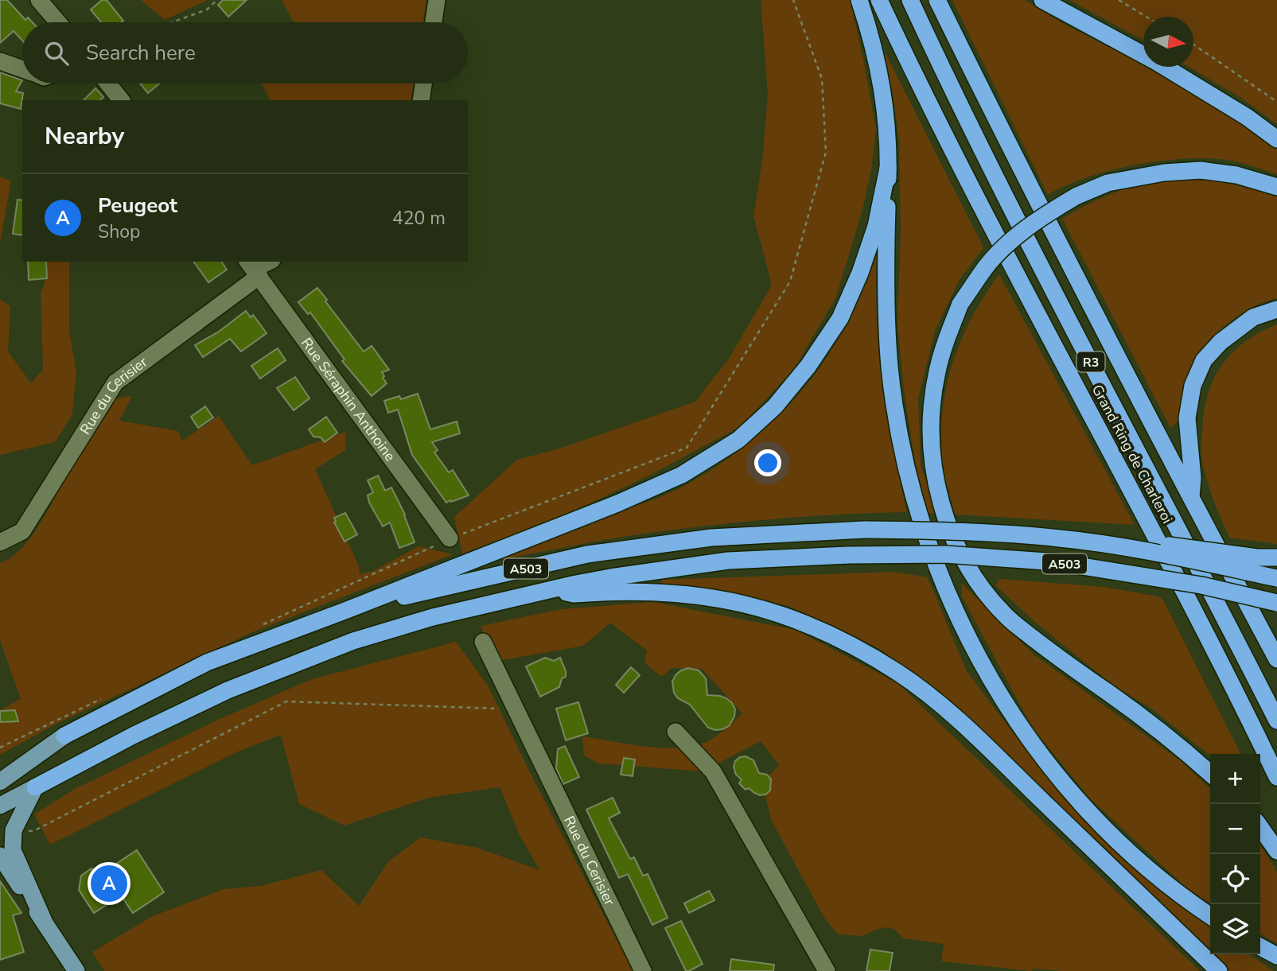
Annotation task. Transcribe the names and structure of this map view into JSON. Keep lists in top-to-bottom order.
{
  "streets": {
    "highway": ["R3", "Grand Ring de Charleroi", "A503"],
    "street": ["Rue du Cerisier", "Rue Séraphin Anthoine"]
  },
  "crossings": [
    ["Rue du Cerisier", "Rue Séraphin Anthoine"]
  ],
  "north": "right",
  "page": {
    "search": "Search here",
    "heading": "Nearby",
    "list": [
      {
        "mark": "A",
        "name": "Peugeot",
        "note": "Shop",
        "value": "420 m"
      }
    ],
    "map_buttons": ["+", "−"],
    "pins": "A"
  }
}
